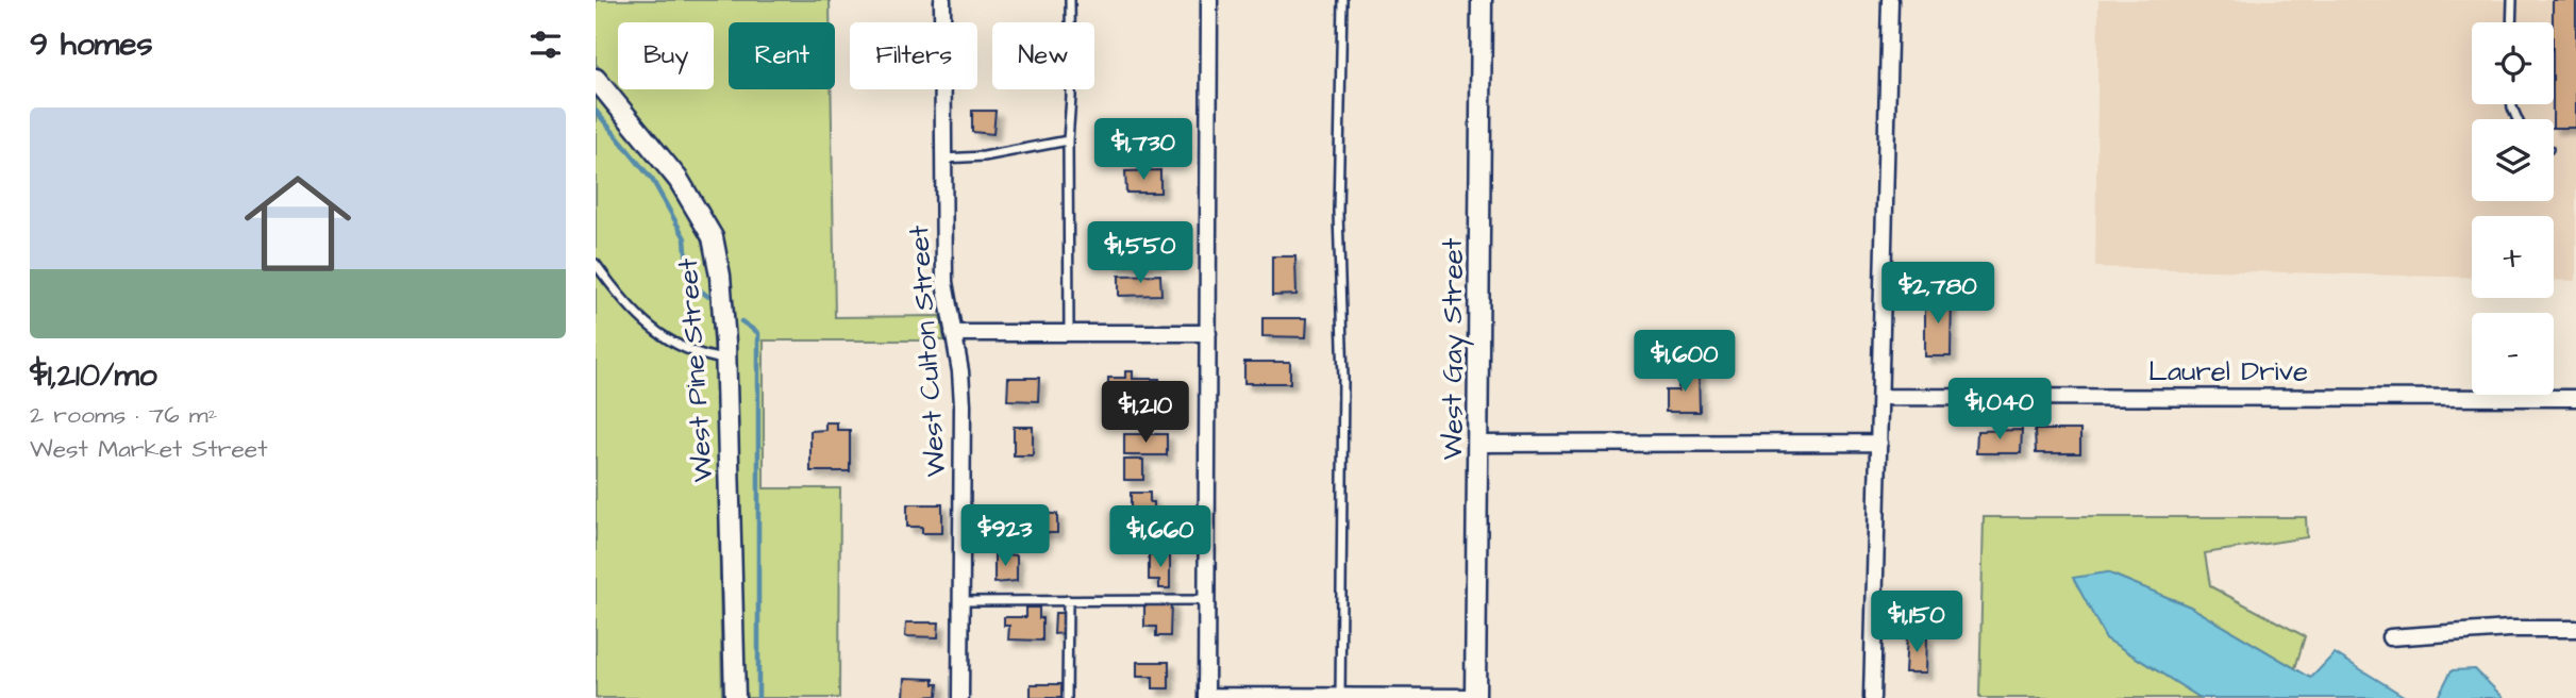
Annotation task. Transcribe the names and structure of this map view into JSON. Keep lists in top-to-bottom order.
{
  "streets": {
    "street": [
      "West Gay Street",
      "West Culton Street",
      "West Pine Street",
      "Laurel Drive"
    ]
  },
  "page": {
    "heading": "9 homes",
    "map_buttons": ["+", "−"],
    "chip": [
      "Buy",
      "Rent",
      "Filters",
      "New"
    ],
    "list": [
      {
        "name": "$1,210/mo",
        "note": "2 rooms · 76 m² · West Market Street"
      }
    ],
    "price": [
      "$1,730",
      "$1,550",
      "$2,780",
      "$1,600",
      "$1,040",
      "$1,210",
      "$923",
      "$1,660",
      "$1,150"
    ]
  }
}
